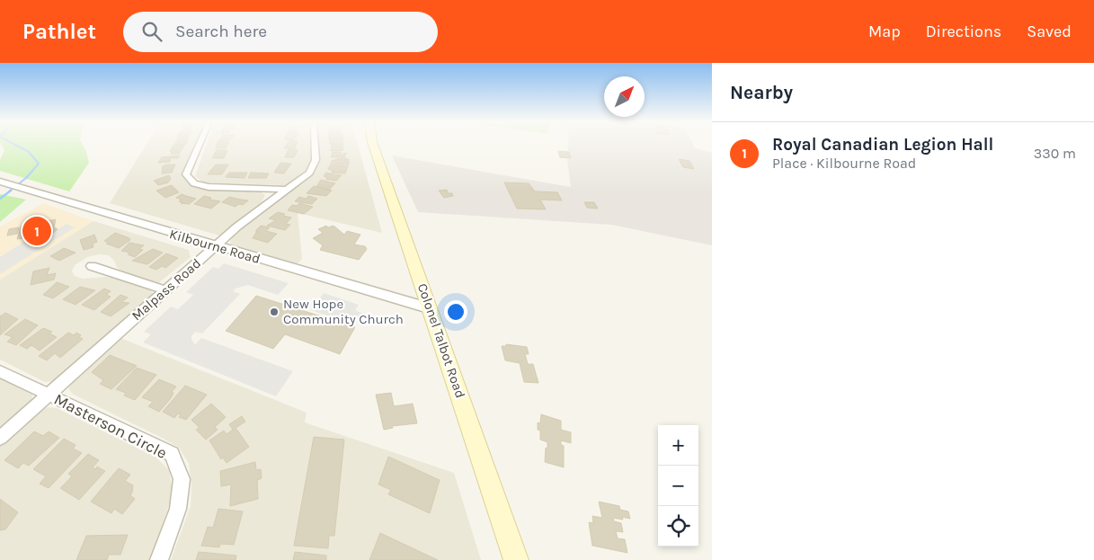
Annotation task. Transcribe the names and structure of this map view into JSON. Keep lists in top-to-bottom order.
{
  "streets": {
    "main road": ["Colonel Talbot Road"],
    "street": ["Kilbourne Road", "Malpass Road", "Masterson Circle"]
  },
  "crossings": [
    ["Kilbourne Road", "Malpass Road"],
    ["Kilbourne Road", "Colonel Talbot Road"],
    ["Malpass Road", "Masterson Circle"]
  ],
  "places": ["New Hope Community Church"],
  "north": "top right",
  "page": {
    "header": "Pathlet",
    "search": "Search here",
    "nav": ["Map", "Directions", "Saved"],
    "heading": "Nearby",
    "list": [
      {
        "mark": "1",
        "name": "Royal Canadian Legion Hall",
        "note": "Place · Kilbourne Road",
        "value": "330 m"
      }
    ],
    "pins": "1",
    "map_buttons": ["+", "−"]
  }
}
